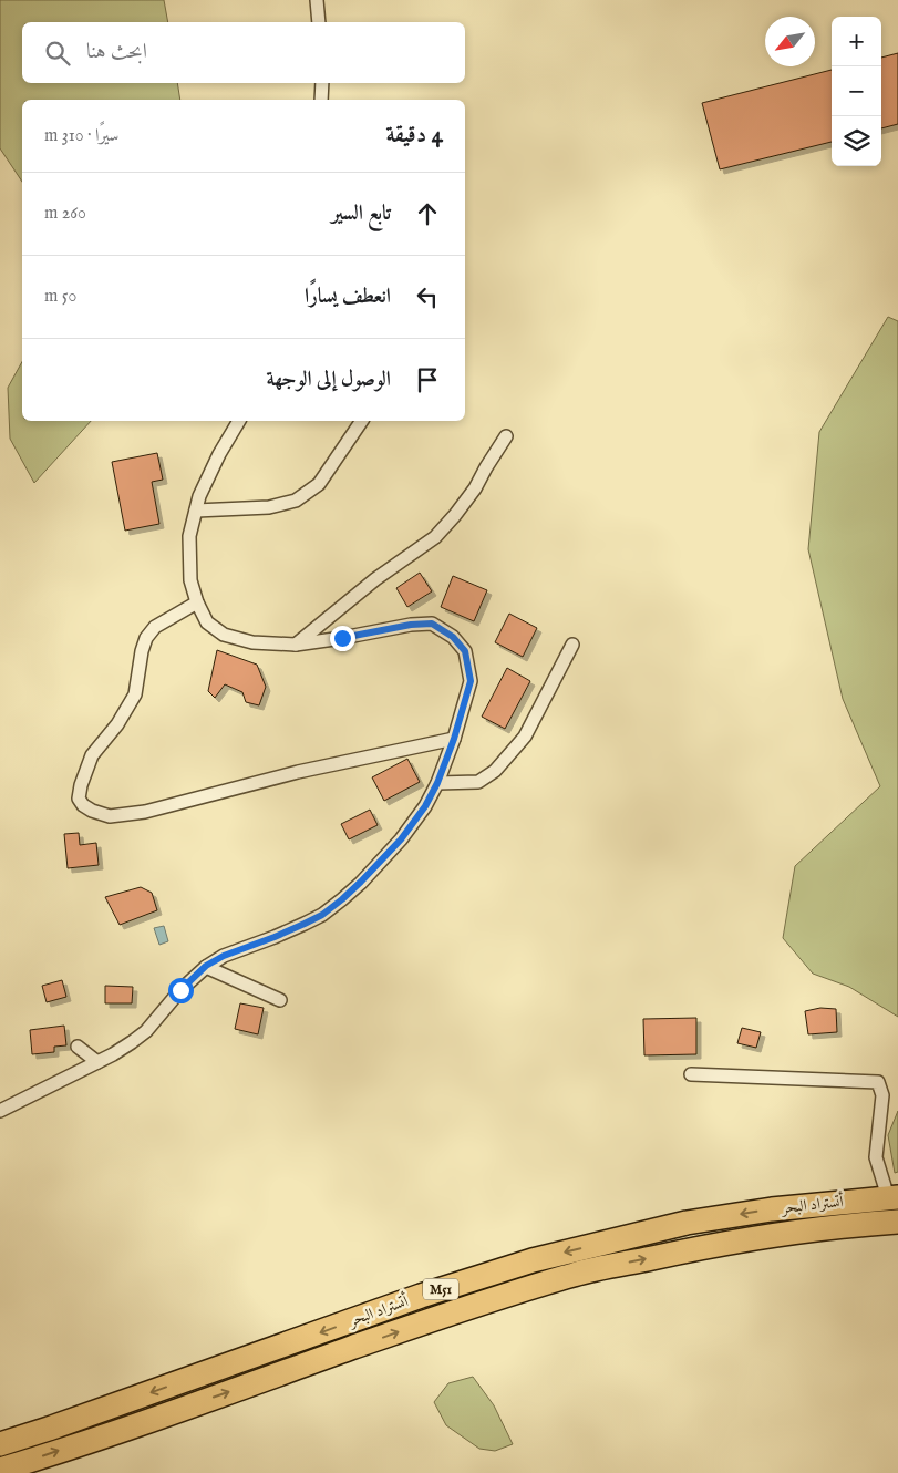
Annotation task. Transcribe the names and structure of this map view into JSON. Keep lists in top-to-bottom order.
{
  "streets": {
    "highway": ["أتستراد البحر", "M51"]
  },
  "north": "bottom left",
  "page": {
    "map_buttons": ["+", "−"],
    "search": "ابحث هنا",
    "heading": ["4 دقيقة", "سيرًا · 310 m"],
    "list": [
      ["تابع السير", "260 m"],
      ["انعطف يسارًا", "50 m"],
      "الوصول إلى الوجهة"
    ]
  }
}
